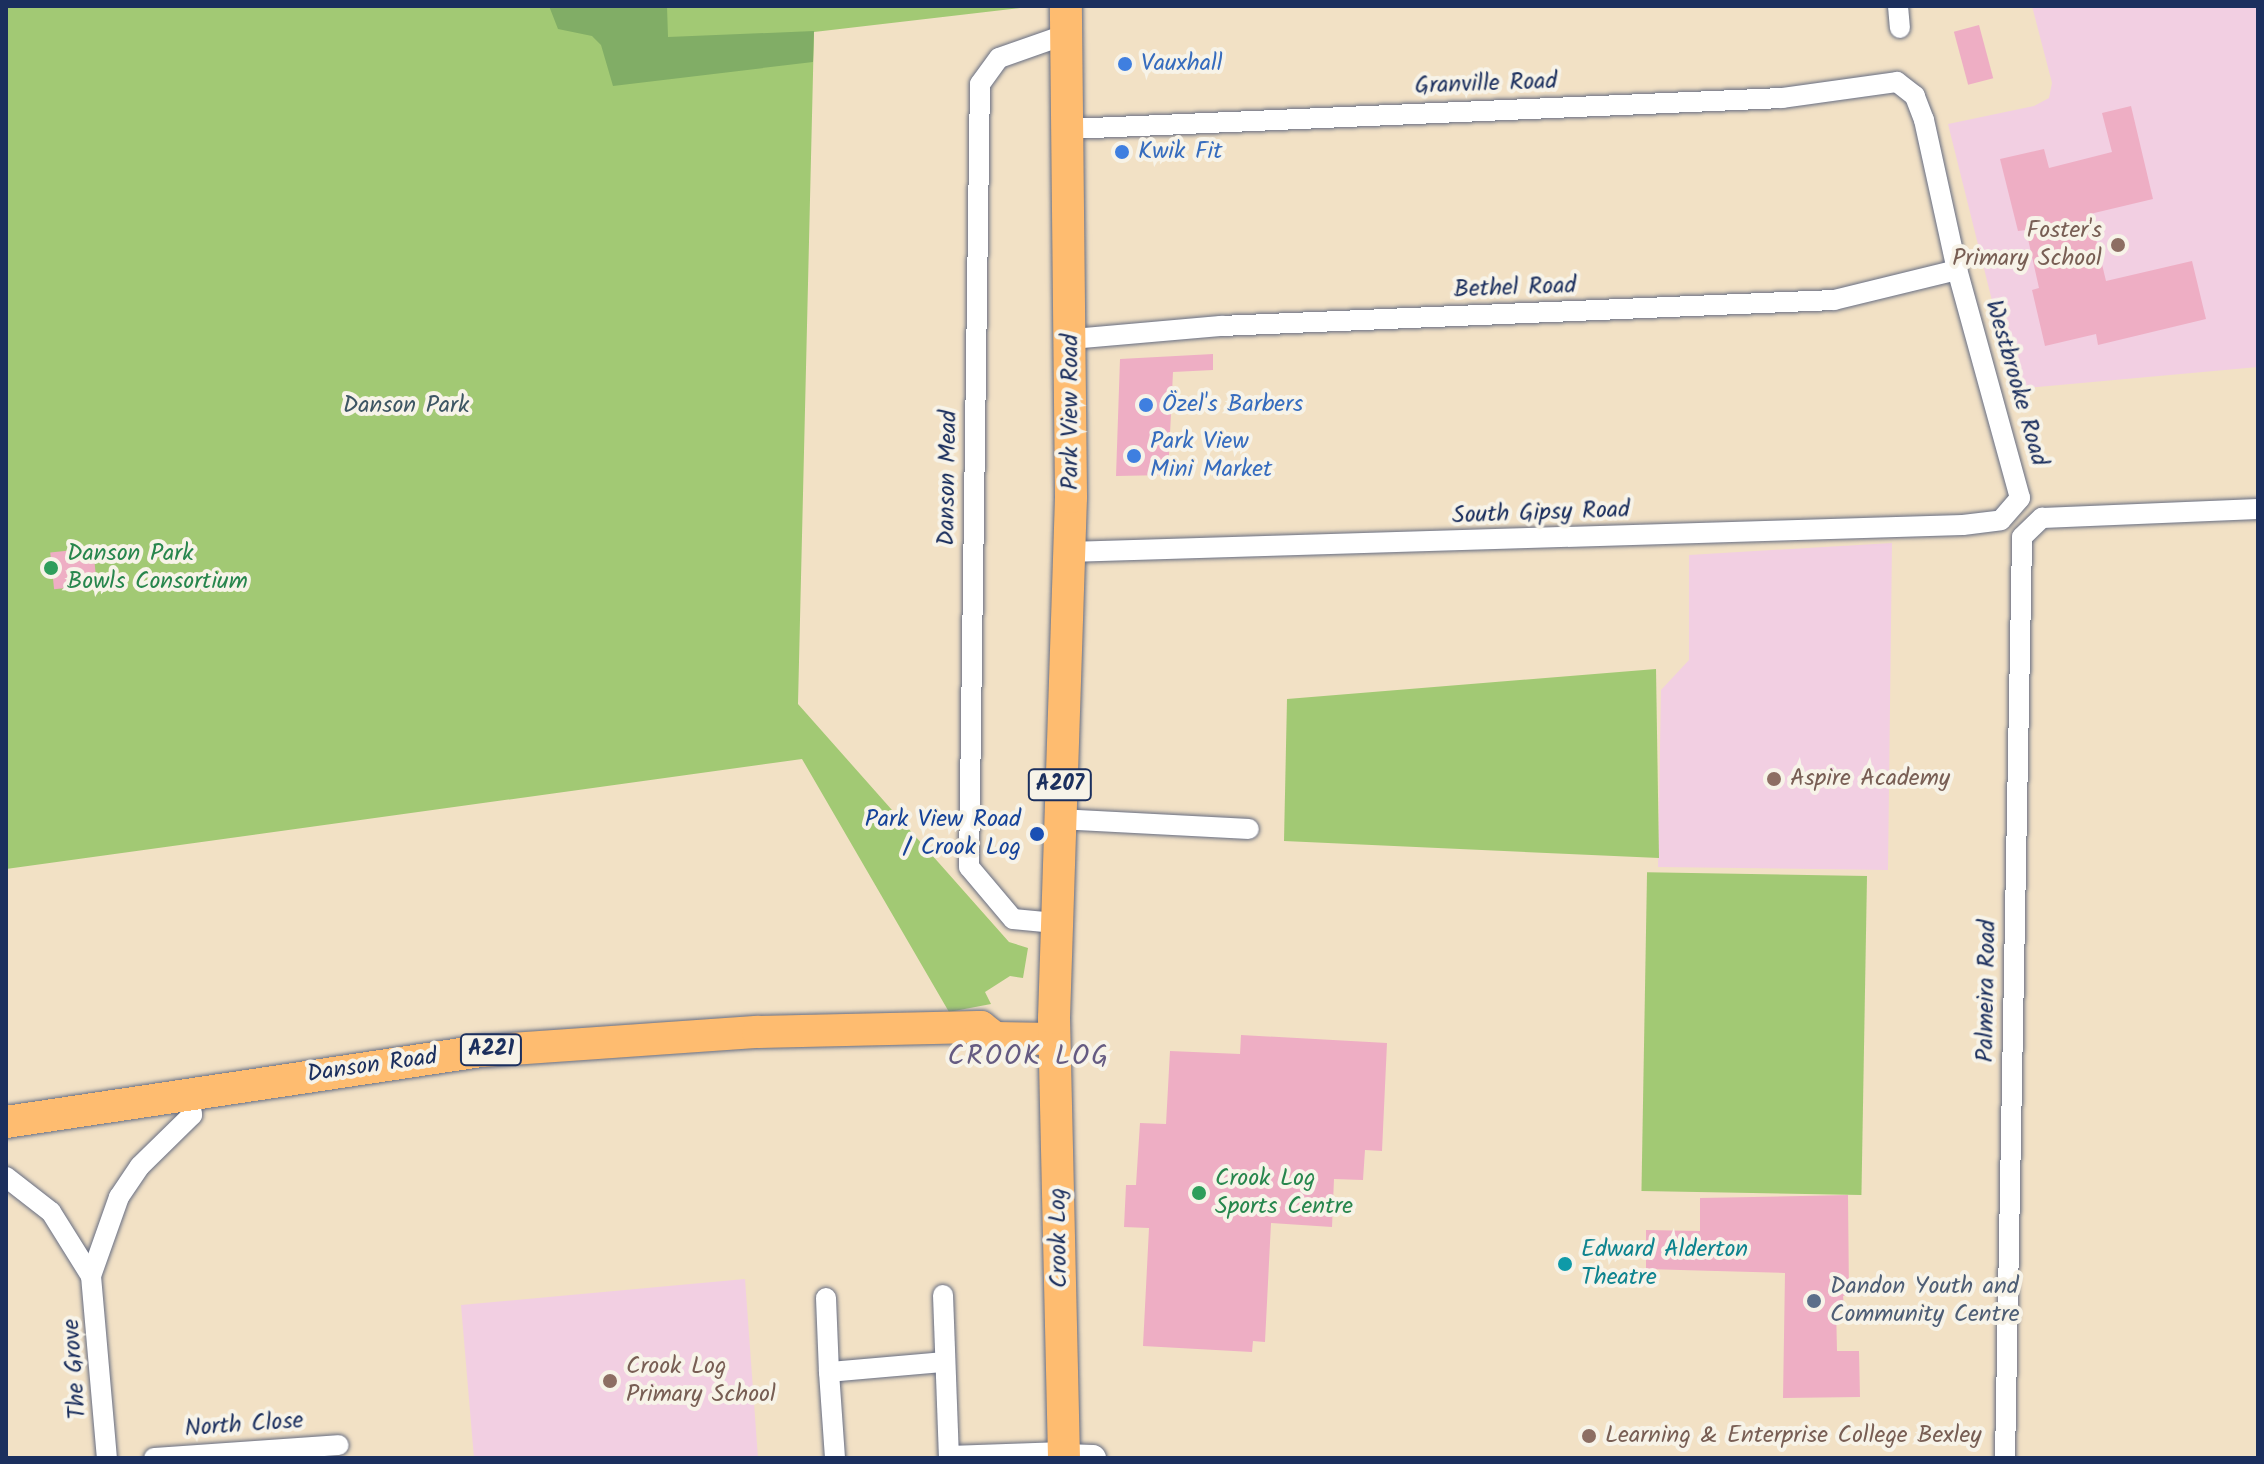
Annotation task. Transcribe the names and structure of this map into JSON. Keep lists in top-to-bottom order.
{
  "streets": {
    "main road": [
      "Park View Road",
      "A207",
      "A221",
      "Danson Road",
      "Crook Log"
    ],
    "street": [
      "Granville Road",
      "Bethel Road",
      "Westbrooke Road",
      "Danson Mead",
      "South Gipsy Road",
      "Palmeira Road",
      "The Grove",
      "North Close"
    ]
  },
  "crossings": [
    ["Granville Road", "Westbrooke Road"],
    ["Granville Road", "Park View Road"],
    ["Bethel Road", "Westbrooke Road"],
    ["Bethel Road", "Park View Road"],
    ["Westbrooke Road", "South Gipsy Road"],
    ["Park View Road", "Danson Mead"],
    ["Park View Road", "South Gipsy Road"],
    ["Park View Road", "Danson Road"],
    ["Park View Road", "Crook Log"],
    ["Danson Road", "Crook Log"],
    ["Danson Road", "The Grove"]
  ],
  "districts": ["CROOK LOG"],
  "parks": ["Danson Park"],
  "places": [
    "Vauxhall",
    "Kwik Fit",
    "Foster's Primary School",
    "Özel's Barbers",
    "Park View Mini Market",
    "Danson Park Bowls Consortium",
    "Aspire Academy",
    "Park View Road / Crook Log",
    "Crook Log Sports Centre",
    "Edward Alderton Theatre",
    "Dandon Youth and Community Centre",
    "Crook Log Primary School",
    "Learning & Enterprise College Bexley"
  ]
}
